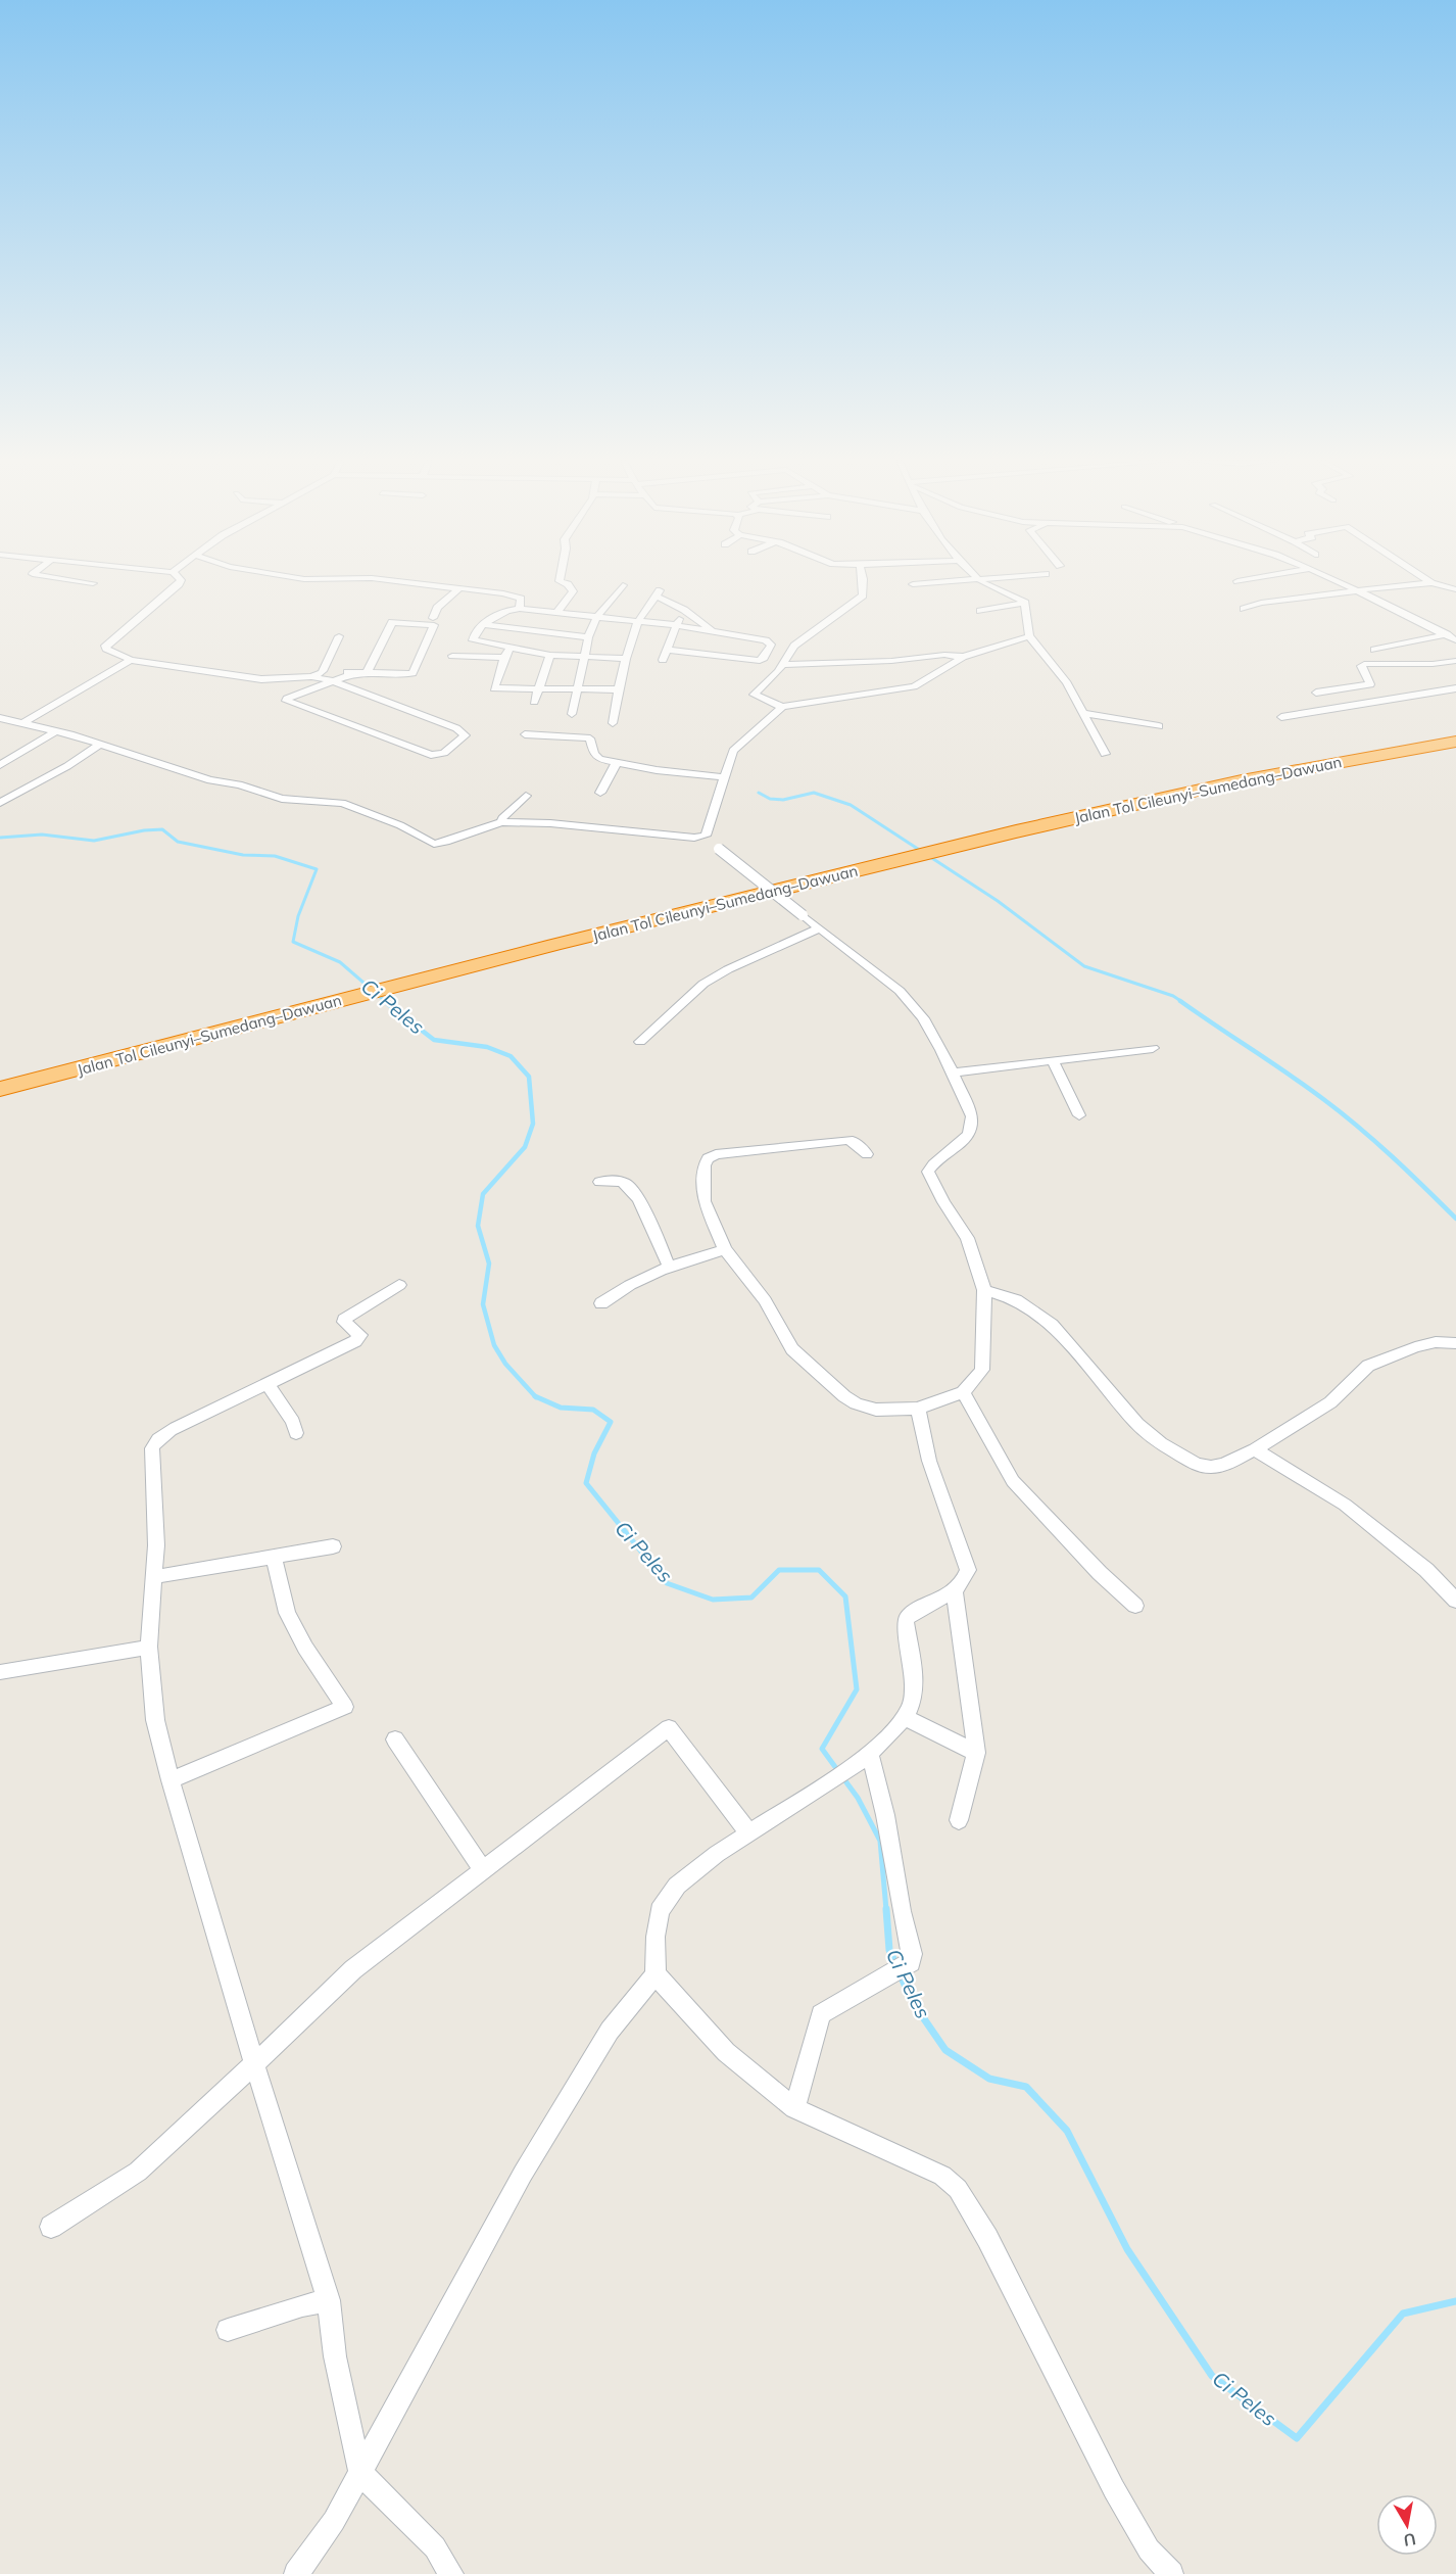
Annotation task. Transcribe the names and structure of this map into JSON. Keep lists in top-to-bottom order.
{
  "streets": {
    "highway": ["Jalan Tol Cileunyi–Sumedang–Dawuan"]
  },
  "water": ["Ci Peles"],
  "north": "bottom"
}
